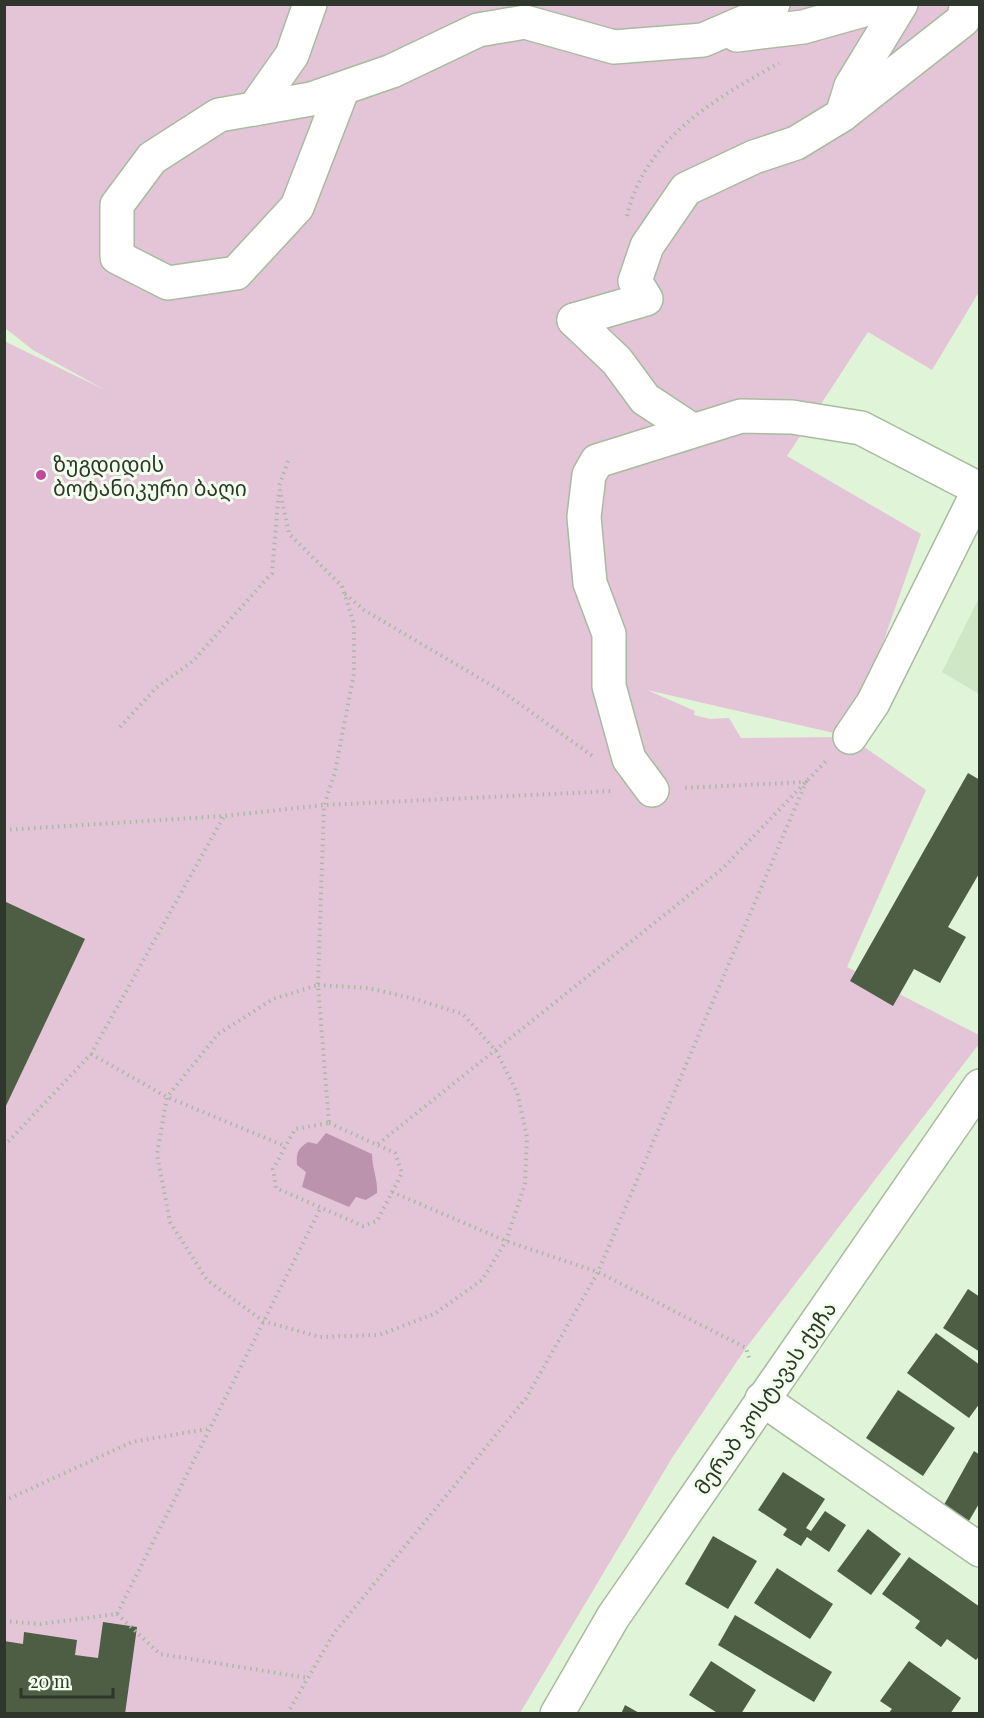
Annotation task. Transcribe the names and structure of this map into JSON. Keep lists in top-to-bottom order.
{
  "streets": {
    "street": ["მერაბ კოსტავას ქუჩა"]
  },
  "places": ["ზუგდიდის ბოტანიკური ბაღი"],
  "scale_bar": "20 m"
}
